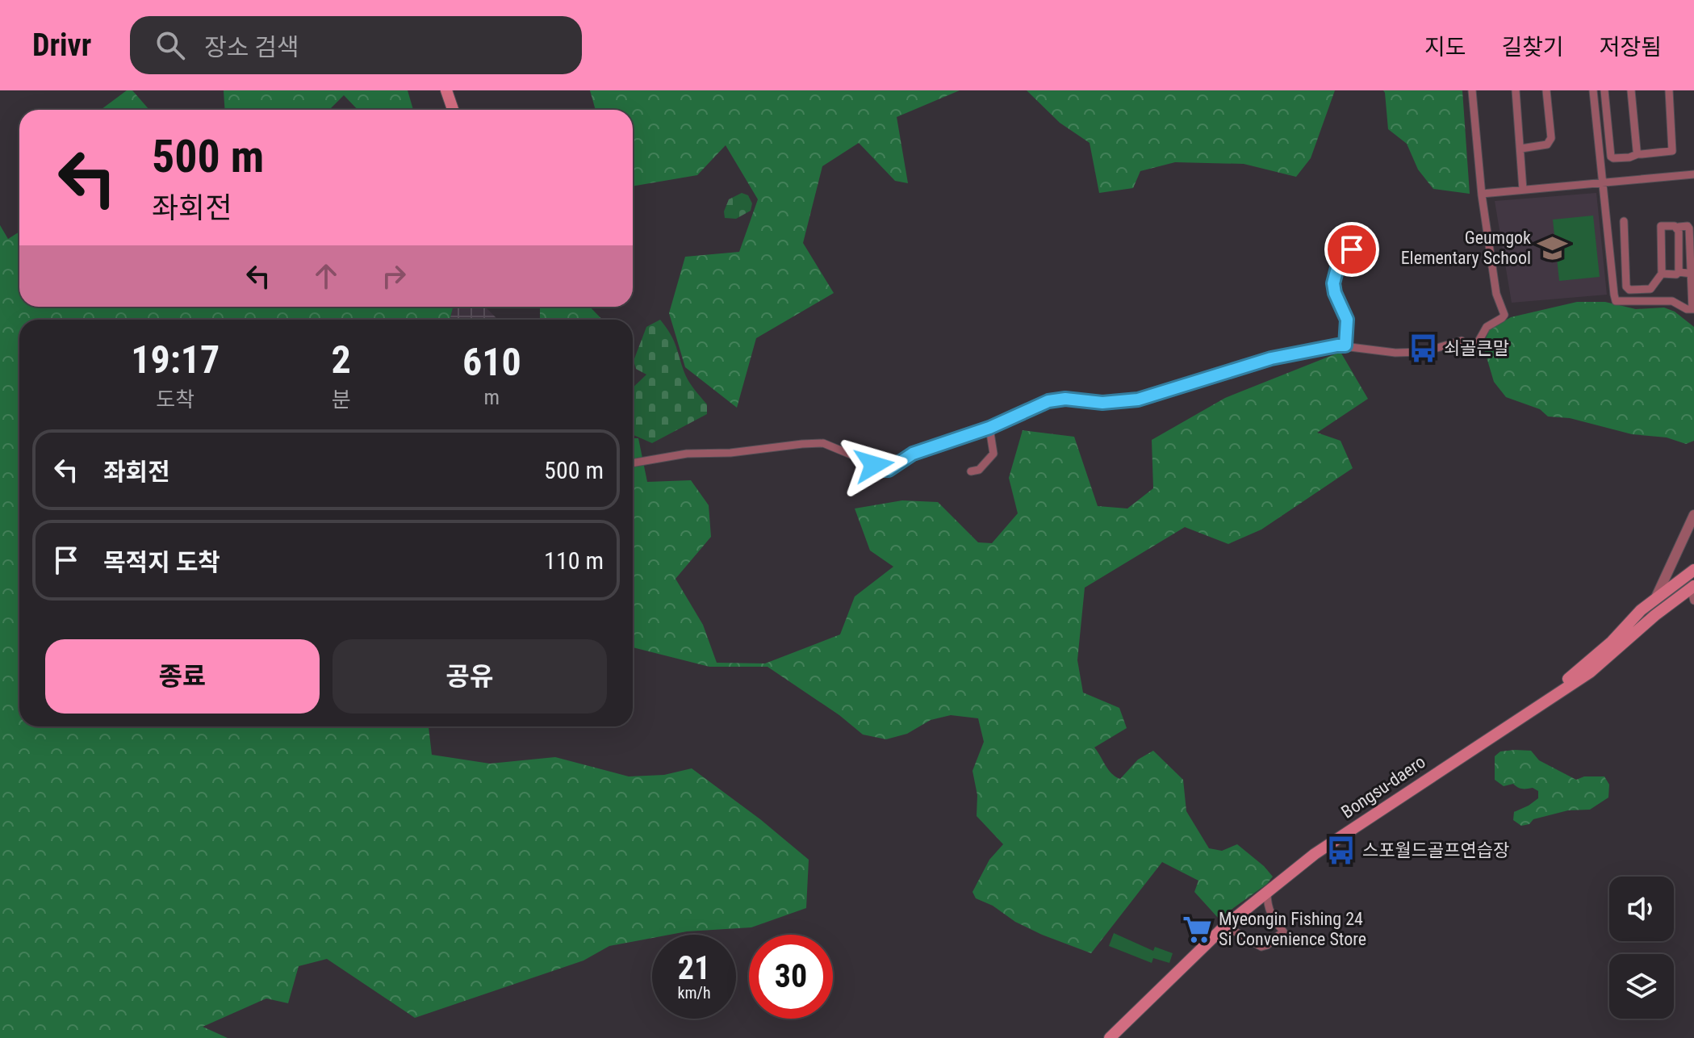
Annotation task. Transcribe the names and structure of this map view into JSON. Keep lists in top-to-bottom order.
{
  "streets": {
    "main road": ["Bongsu-daero"]
  },
  "places": {
    "school or university": ["Geumgok Elementary School"],
    "bus stop": ["쇠골큰말", "스포월드골프연습장"],
    "supermarket": ["Myeongin Fishing 24 Si Convenience Store"]
  },
  "page": {
    "header": "Drivr",
    "search": "장소 검색",
    "nav": ["지도", "길찾기", "저장됨"],
    "turn": ["500 m", "좌회전"],
    "eta": [
      "19:17",
      "도착",
      "2",
      "분",
      "610",
      "m"
    ],
    "list": [
      {
        "name": "좌회전",
        "value": "500 m"
      },
      {
        "name": "목적지 도착",
        "value": "110 m"
      }
    ],
    "buttons": ["종료", "공유"],
    "speed": "21 km/h",
    "limit": "30"
  }
}
